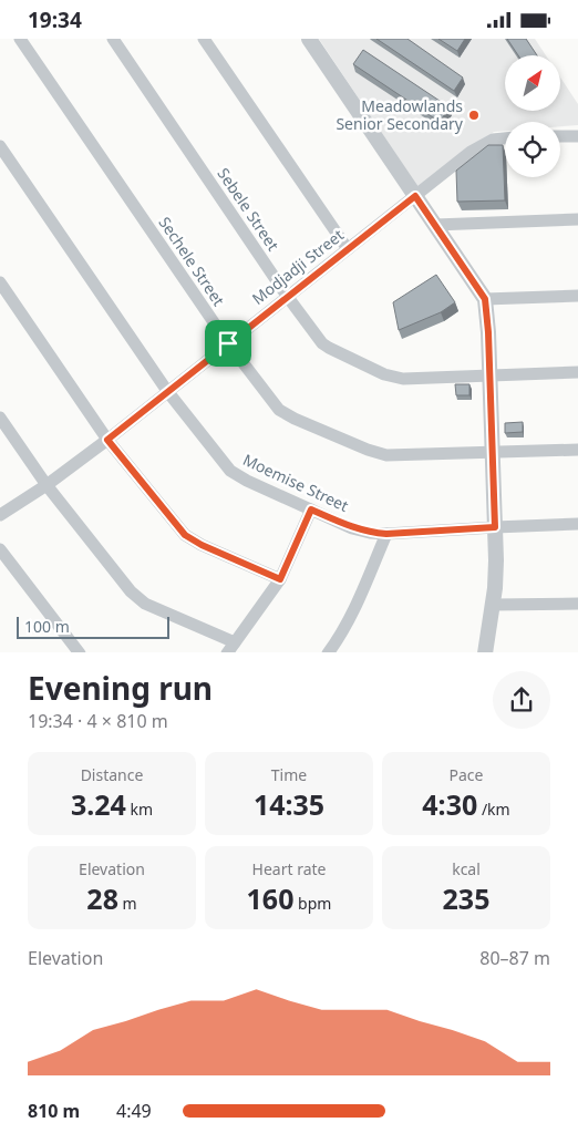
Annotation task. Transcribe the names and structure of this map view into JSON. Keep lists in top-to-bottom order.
{
  "streets": {
    "street": [
      "Sebele Street",
      "Sechele Street",
      "Modjadji Street",
      "Moemise Street"
    ]
  },
  "crossings": [
    ["Sebele Street", "Modjadji Street"],
    ["Sechele Street", "Modjadji Street"],
    ["Modjadji Street", "Moemise Street"]
  ],
  "places": ["Meadowlands Senior Secondary"],
  "scale_bar": "100 m",
  "north": "top right",
  "page": {
    "status": "19:34",
    "scale": "100 m",
    "heading": ["Evening run", "19:34 · 4 × 810 m"],
    "stats": [
      ["Distance", "3.24 km"],
      ["Time", "14:35"],
      ["Pace", "4:30 /km"],
      ["Elevation", "28 m"],
      ["Heart rate", "160 bpm"],
      ["kcal", "235"]
    ],
    "chart": ["Elevation", "80–87 m"],
    "list": [
      {
        "name": "810 m",
        "note": "4:49"
      }
    ]
  }
}
